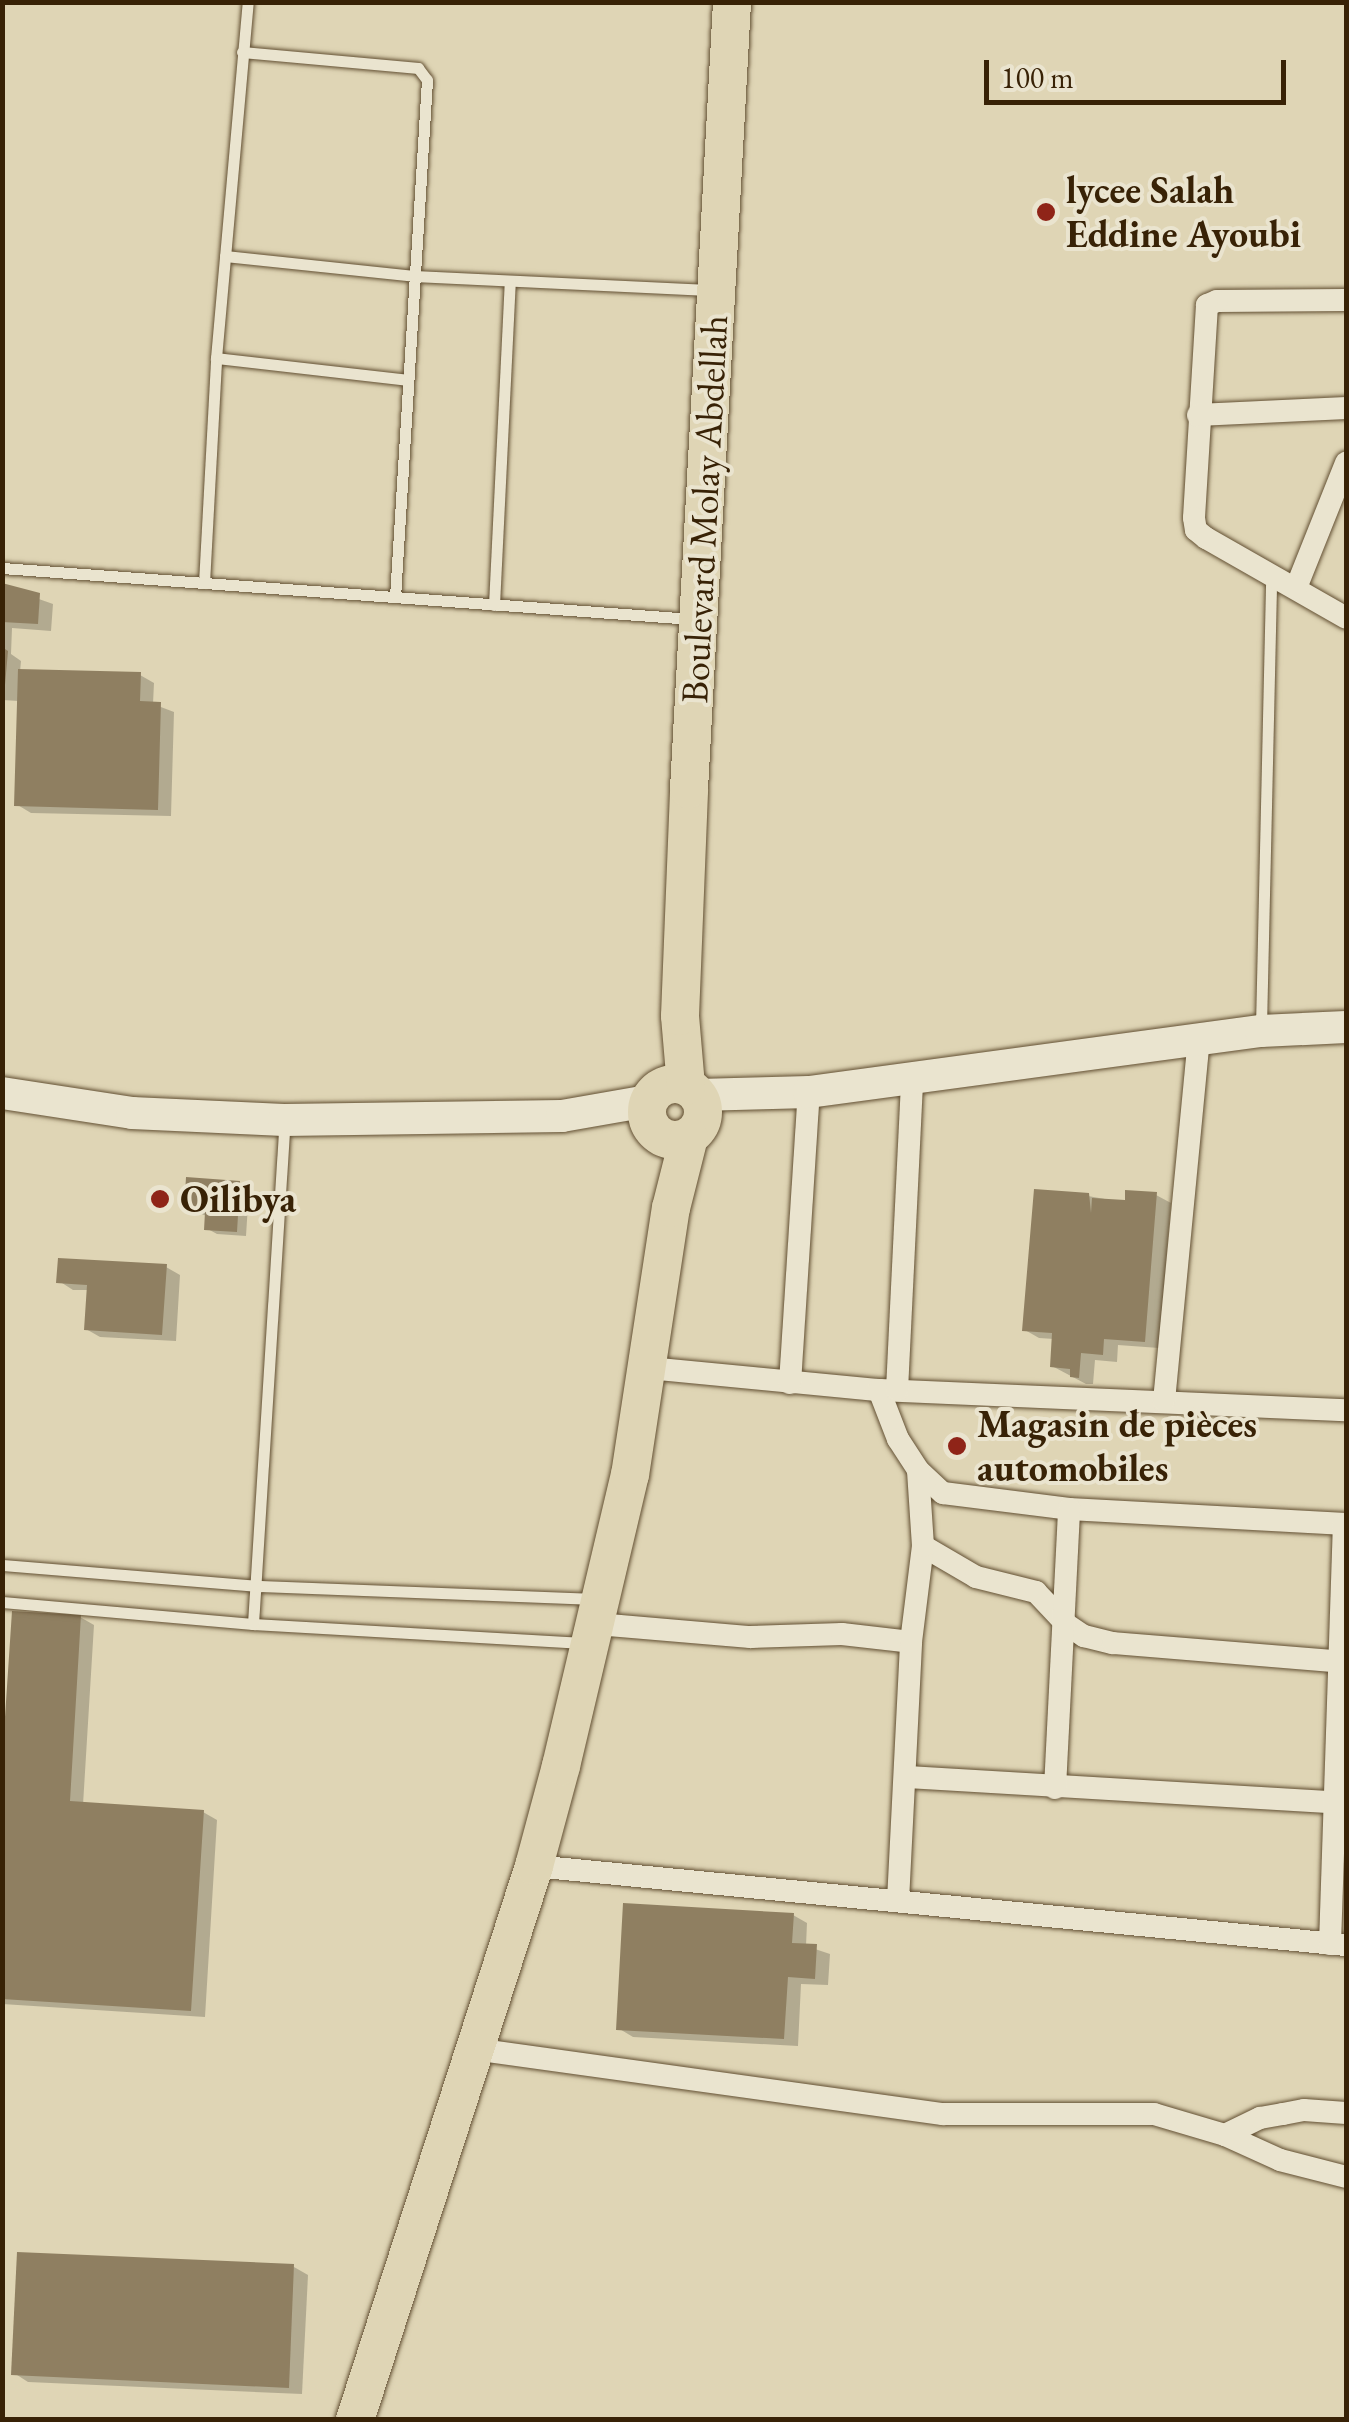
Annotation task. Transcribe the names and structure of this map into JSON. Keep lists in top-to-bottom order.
{
  "streets": {
    "main road": ["Boulevard Molay Abdellah"]
  },
  "places": ["lycee Salah Eddine Ayoubi", "Oilibya", "Magasin de pièces automobiles"],
  "scale_bar": "100 m"
}
